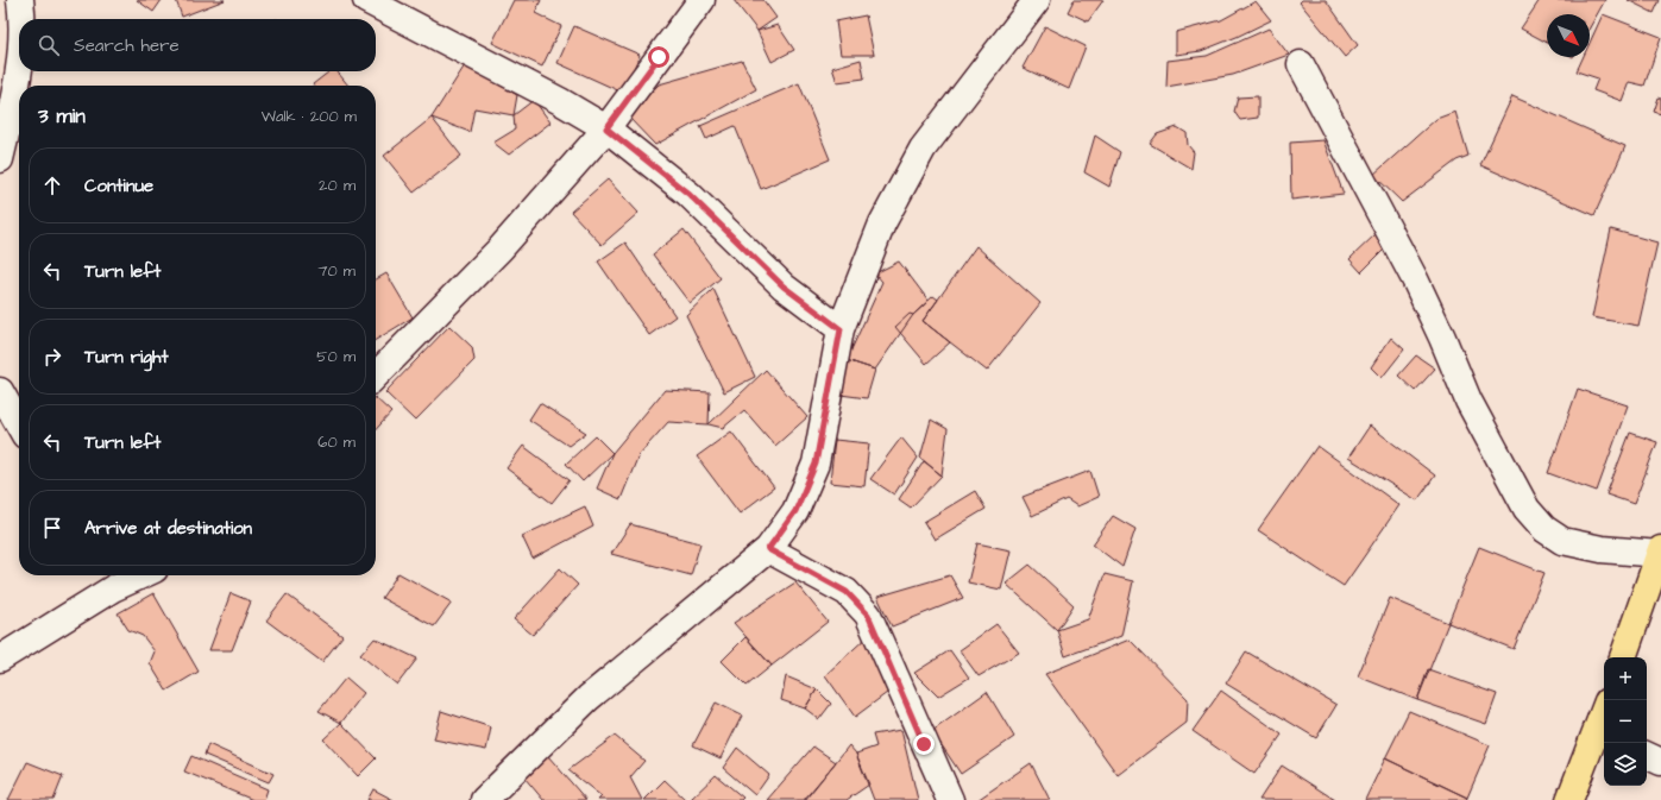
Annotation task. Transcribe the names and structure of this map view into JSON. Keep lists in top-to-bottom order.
{
  "north": "bottom right",
  "page": {
    "search": "Search here",
    "heading": ["3 min", "Walk · 200 m"],
    "list": [
      ["Continue", "20 m"],
      ["Turn left", "70 m"],
      ["Turn right", "50 m"],
      ["Turn left", "60 m"],
      "Arrive at destination"
    ],
    "map_buttons": ["+", "−"]
  }
}
